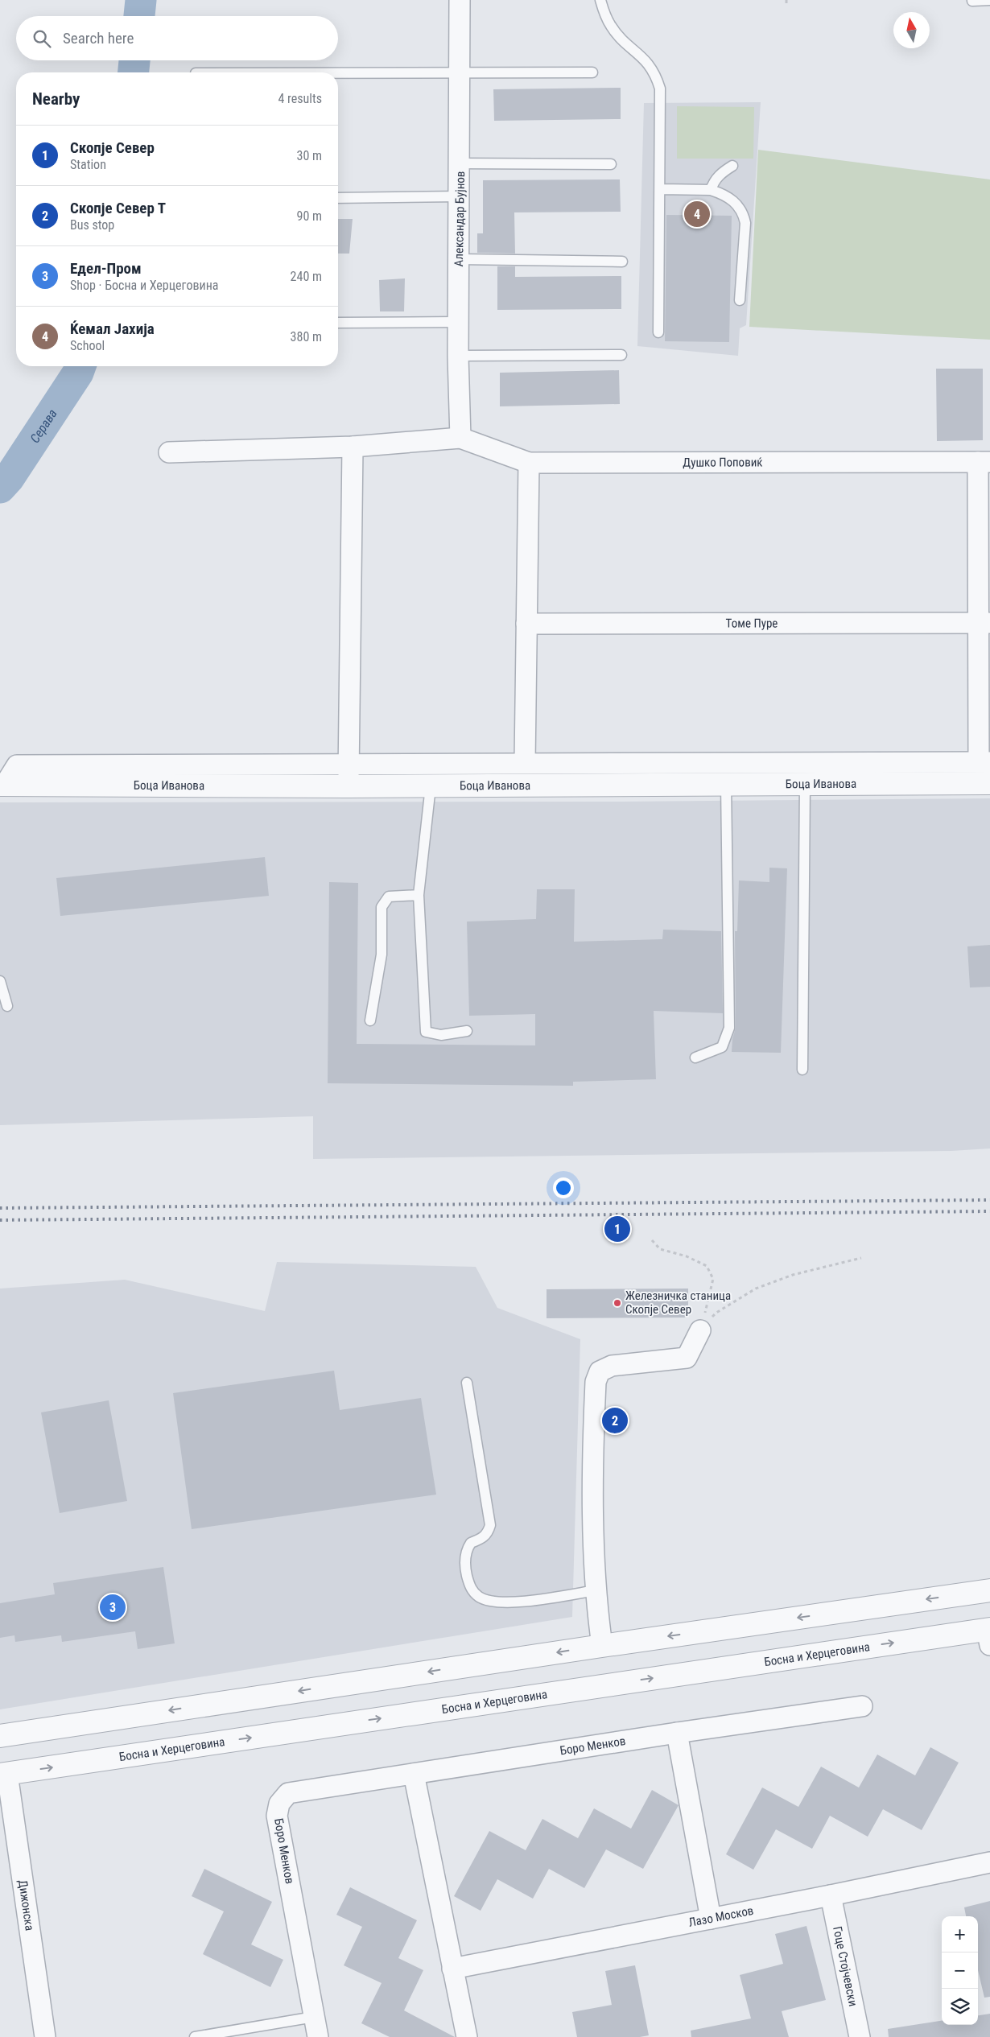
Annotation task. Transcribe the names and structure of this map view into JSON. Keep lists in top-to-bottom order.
{
  "streets": {
    "street": [
      "Александар Бујнов",
      "Душко Поповиќ",
      "Томе Пуре",
      "Боца Иванова",
      "Босна и Херцеговина",
      "Боро Менков",
      "Дижонска",
      "Лазо Москов",
      "Гоце Стојчевски"
    ]
  },
  "crossings": [
    ["Александар Бујнов", "Душко Поповиќ"],
    ["Босна и Херцеговина", "Дижонска"],
    ["Лазо Москов", "Гоце Стојчевски"]
  ],
  "water": ["Серава"],
  "places": ["Железничка станица Скопје Север"],
  "north": "top",
  "page": {
    "search": "Search here",
    "heading": ["Nearby", "4 results"],
    "list": [
      {
        "mark": "1",
        "name": "Скопје Север",
        "note": "Station",
        "value": "30 m"
      },
      {
        "mark": "2",
        "name": "Скопје Север Т",
        "note": "Bus stop",
        "value": "90 m"
      },
      {
        "mark": "3",
        "name": "Едел-Пром",
        "note": "Shop · Босна и Херцеговина",
        "value": "240 m"
      },
      {
        "mark": "4",
        "name": "Ќемал Јахија",
        "note": "School",
        "value": "380 m"
      }
    ],
    "pins": [
      "4",
      "1",
      "2",
      "3"
    ],
    "map_buttons": ["+", "−"]
  }
}
